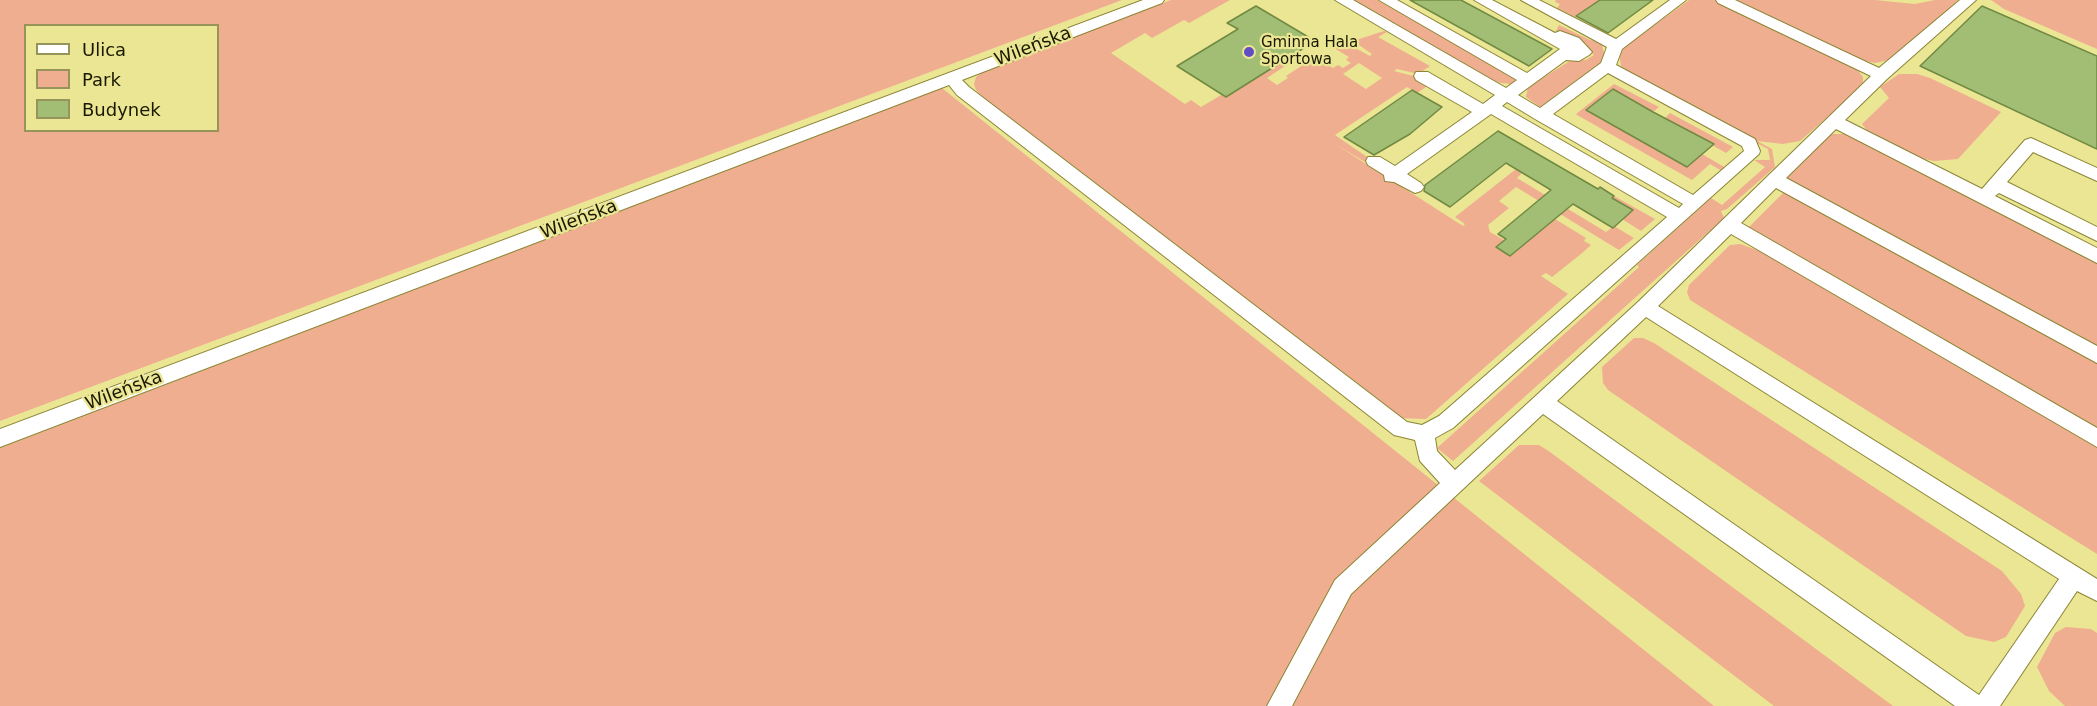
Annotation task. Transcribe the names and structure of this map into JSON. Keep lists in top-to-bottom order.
{
  "streets": {
    "street": ["Wileńska"]
  },
  "places": ["Gminna Hala Sportowa"],
  "legend": ["Ulica", "Park", "Budynek"]
}
